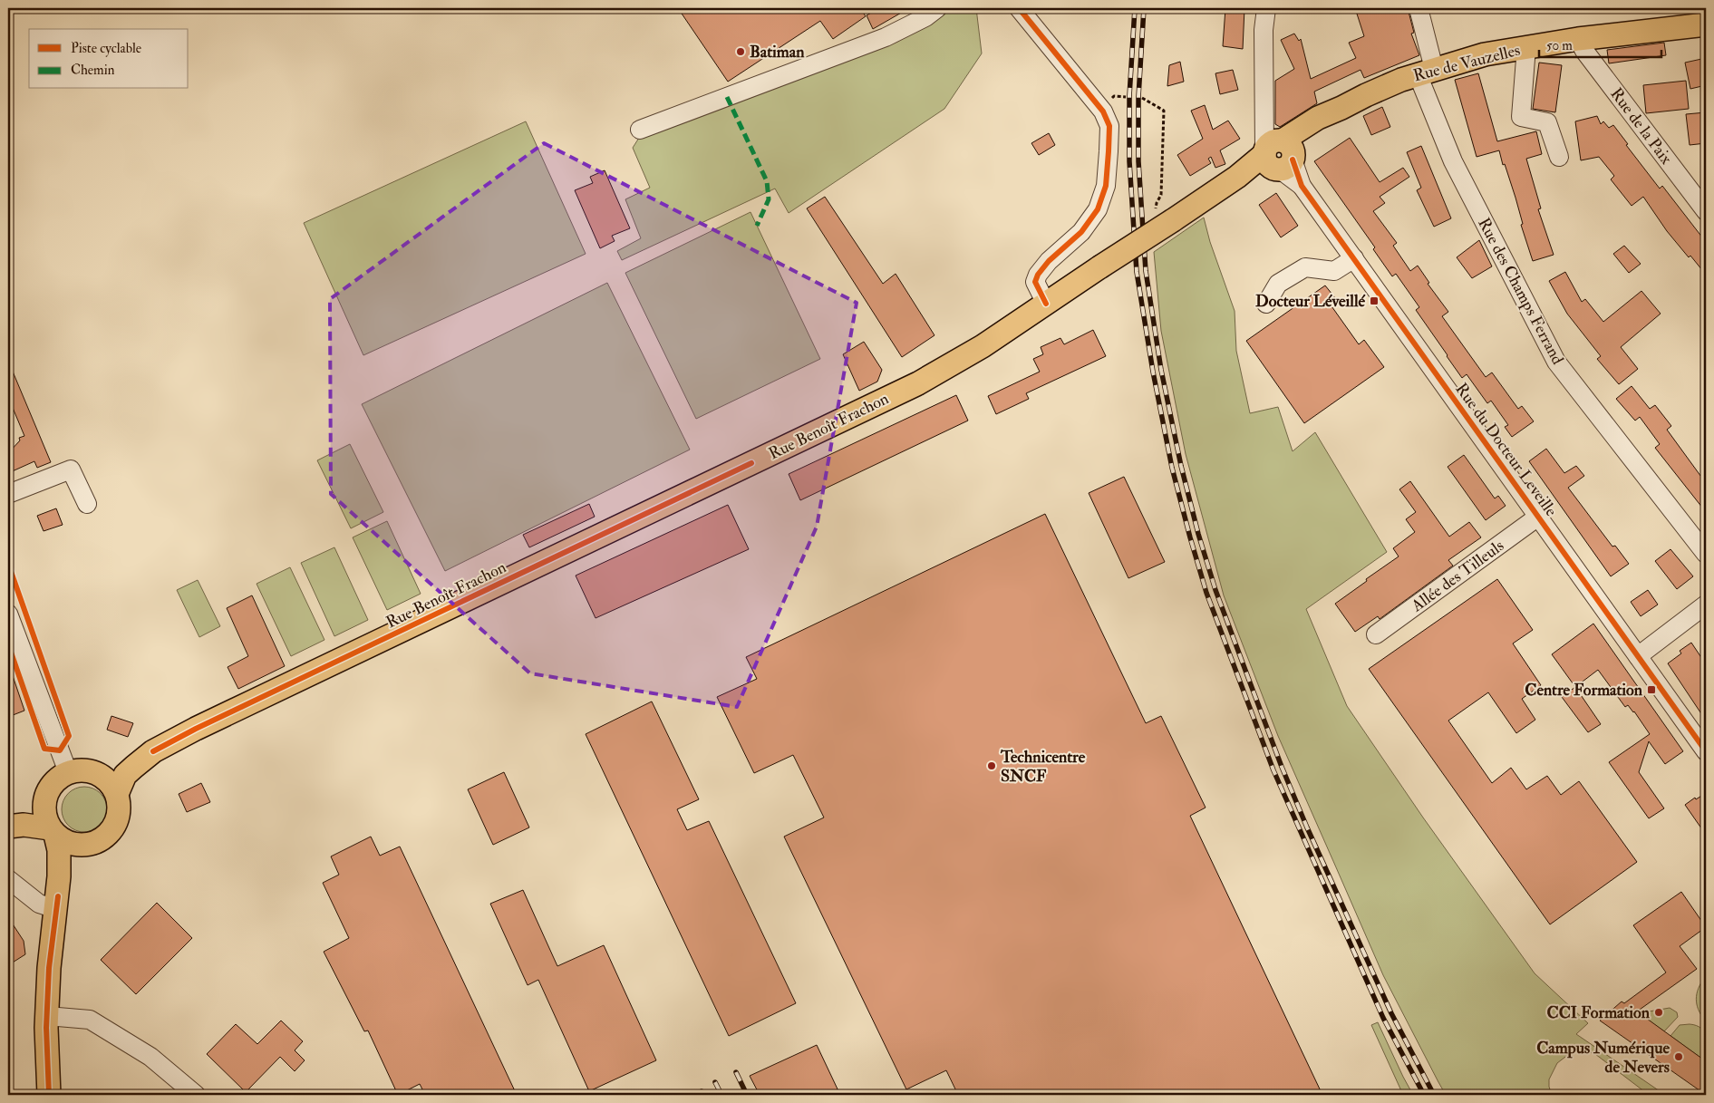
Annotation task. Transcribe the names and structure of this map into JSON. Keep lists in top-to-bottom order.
{
  "streets": {
    "main road": ["Rue de Vauzelles", "Rue Benoît Frachon"],
    "street": [
      "Rue de la Paix",
      "Rue des Champs Ferrand",
      "Rue du Docteur Leveille",
      "Allée des Tilleuls"
    ]
  },
  "crossings": [
    ["Rue de Vauzelles", "Rue de la Paix"],
    ["Rue de Vauzelles", "Rue des Champs Ferrand"],
    ["Rue de Vauzelles", "Rue Benoît Frachon"],
    ["Rue de Vauzelles", "Rue du Docteur Leveille"],
    ["Rue Benoît Frachon", "Rue du Docteur Leveille"],
    ["Rue du Docteur Leveille", "Allée des Tilleuls"]
  ],
  "places": {
    "other": [
      "Batiman",
      "Technicentre SNCF",
      "CCI Formation",
      "Campus Numérique de Nevers"
    ],
    "transit": ["Docteur Léveillé", "Centre Formation"]
  },
  "legend": ["Piste cyclable", "Chemin"],
  "scale_bar": "50 m"
}
